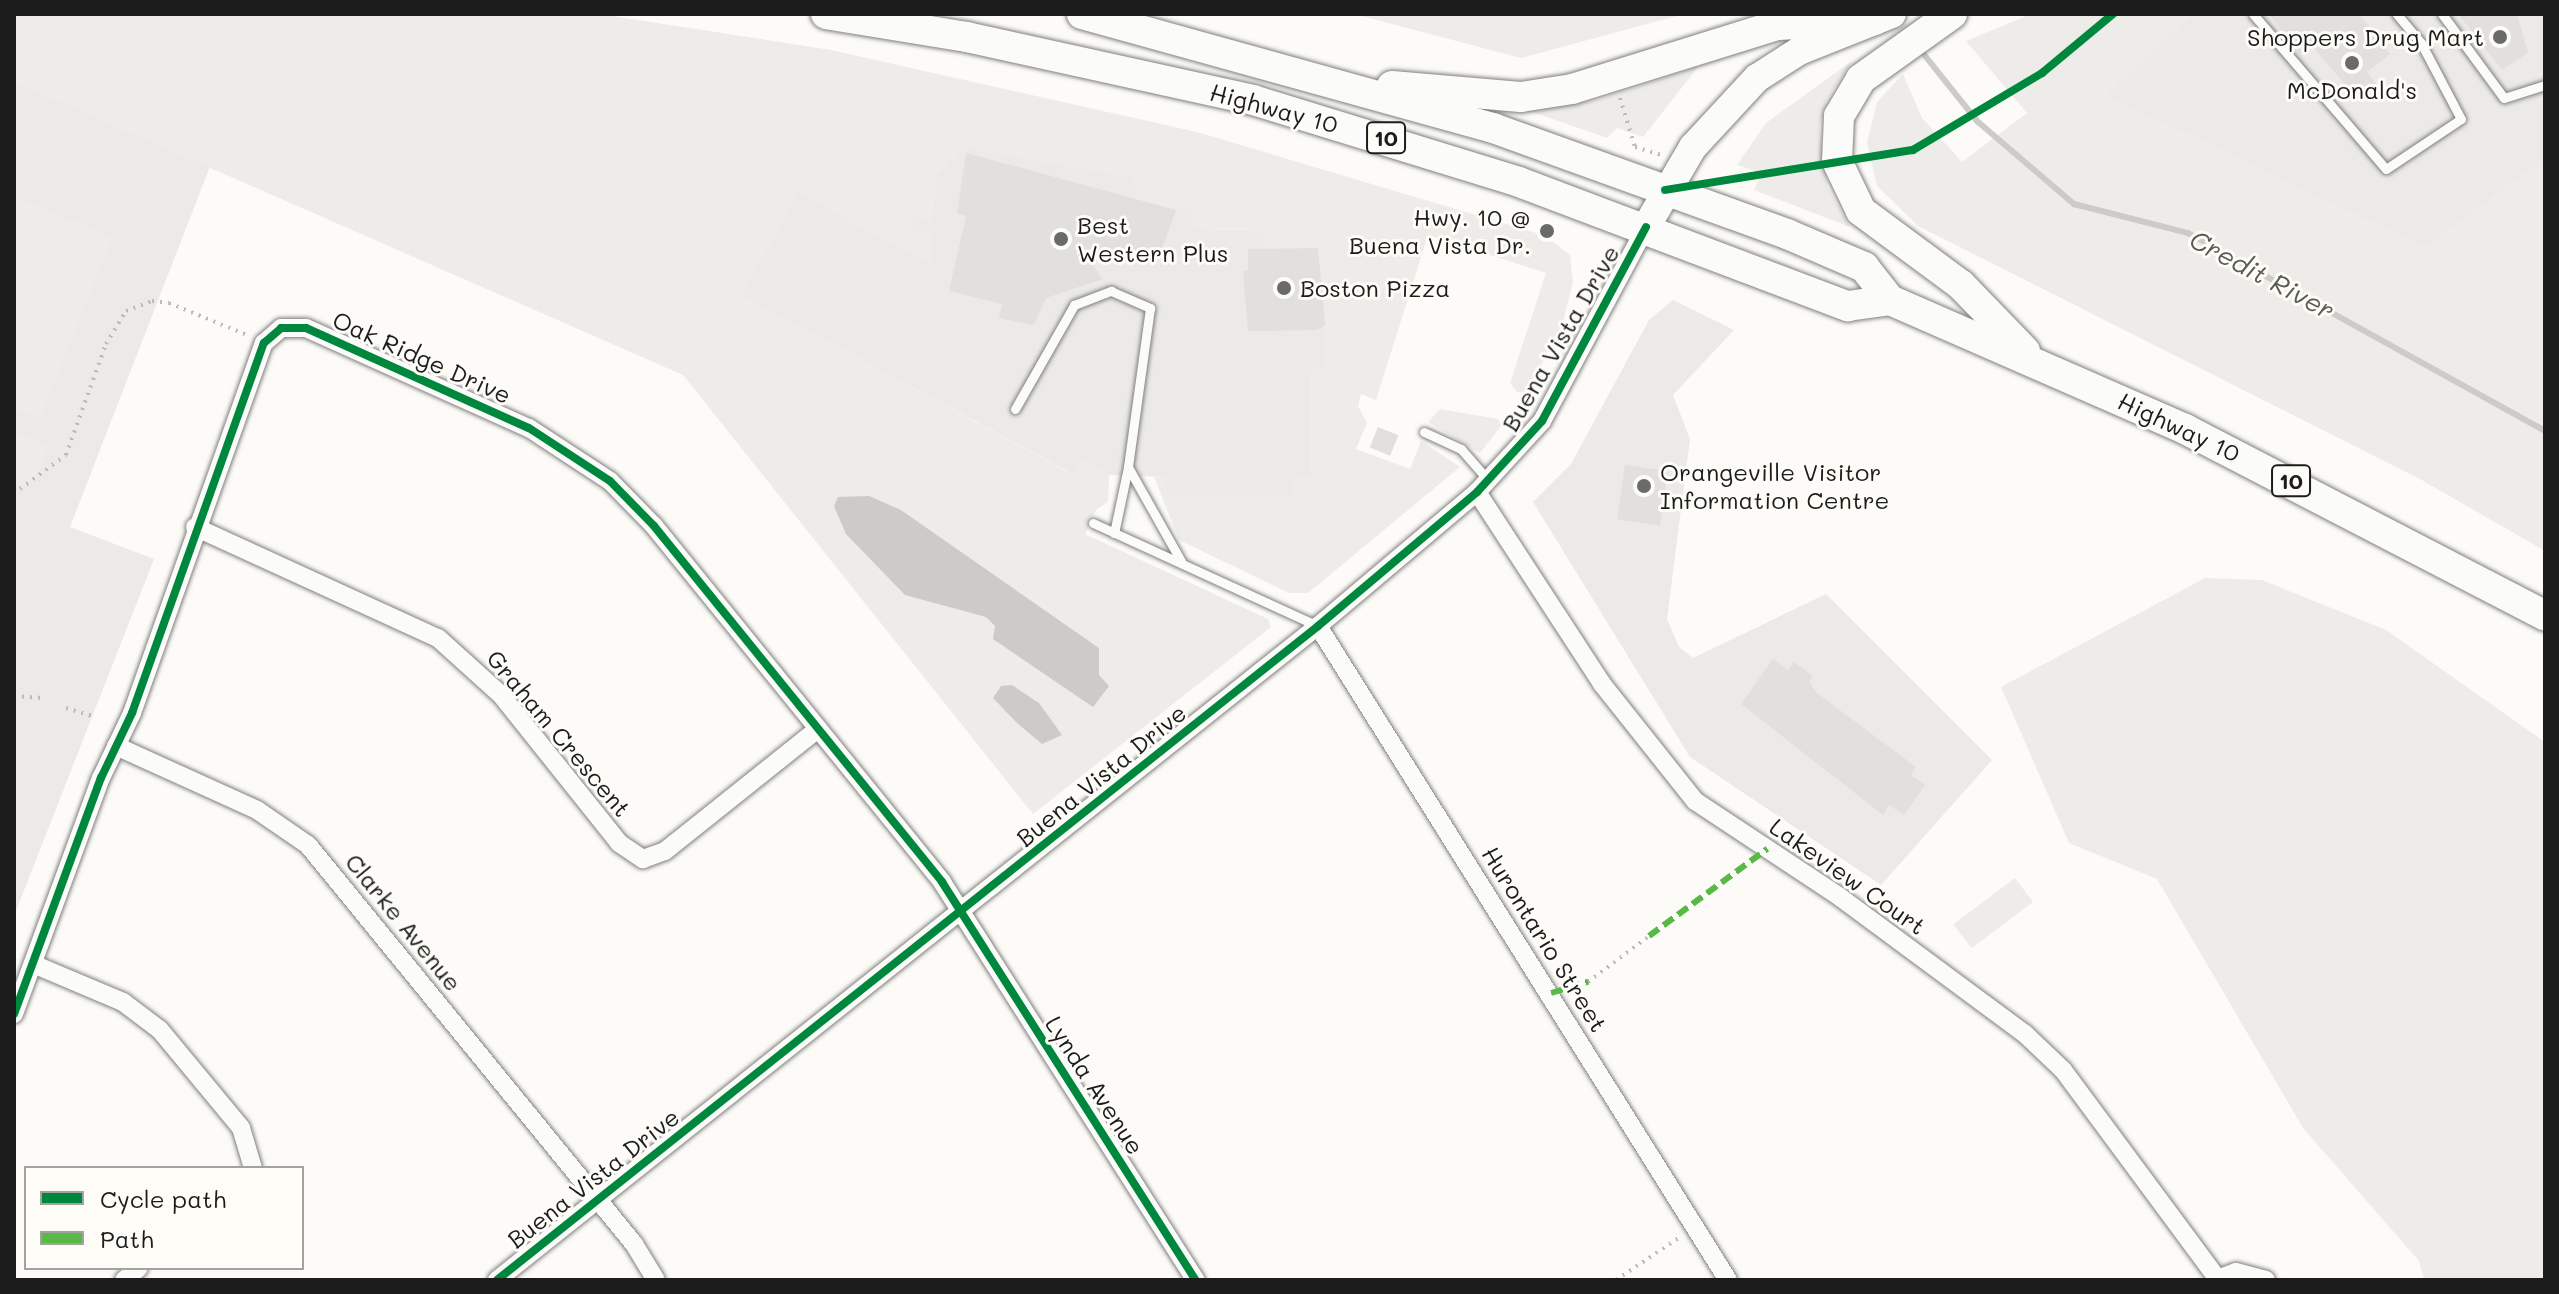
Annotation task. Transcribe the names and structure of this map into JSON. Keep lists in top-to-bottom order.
{
  "streets": {
    "highway": ["Highway 10", "10"],
    "street": [
      "Buena Vista Drive",
      "Oak Ridge Drive",
      "Graham Crescent",
      "Lakeview Court",
      "Clarke Avenue",
      "Hurontario Street",
      "Lynda Avenue"
    ]
  },
  "crossings": [
    ["Highway 10", "Buena Vista Drive"],
    ["Buena Vista Drive", "Oak Ridge Drive"],
    ["Buena Vista Drive", "Lakeview Court"],
    ["Buena Vista Drive", "Clarke Avenue"],
    ["Buena Vista Drive", "Hurontario Street"],
    ["Buena Vista Drive", "Lynda Avenue"],
    ["Oak Ridge Drive", "Graham Crescent"],
    ["Oak Ridge Drive", "Clarke Avenue"],
    ["Oak Ridge Drive", "Lynda Avenue"]
  ],
  "water": ["Credit River"],
  "places": [
    "Shoppers Drug Mart",
    "McDonald's",
    "Hwy. 10 @ Buena Vista Dr.",
    "Best Western Plus",
    "Boston Pizza",
    "Orangeville Visitor Information Centre"
  ],
  "legend": ["Cycle path", "Path"]
}
